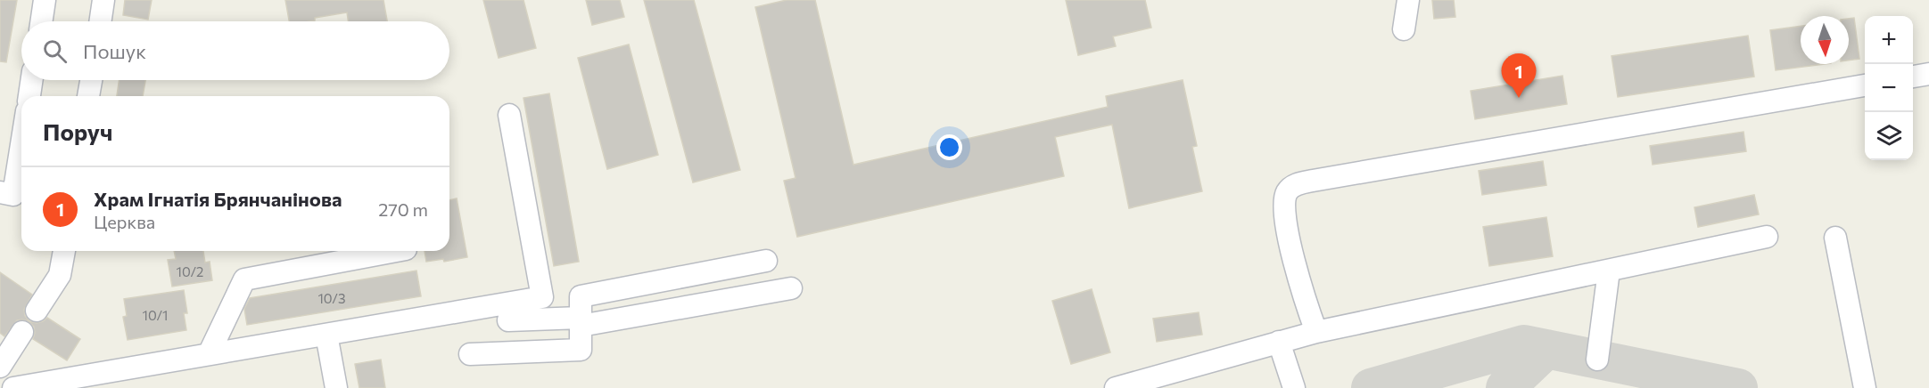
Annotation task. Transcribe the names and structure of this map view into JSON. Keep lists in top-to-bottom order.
{
  "house_numbers": ["10/2", "10/3", "10/1"],
  "north": "bottom",
  "page": {
    "map_buttons": ["+", "−"],
    "search": "Пошук",
    "pins": "1",
    "heading": "Поруч",
    "list": [
      {
        "mark": "1",
        "name": "Храм Ігнатія Брянчанінова",
        "note": "Церква",
        "value": "270 m"
      }
    ]
  }
}
